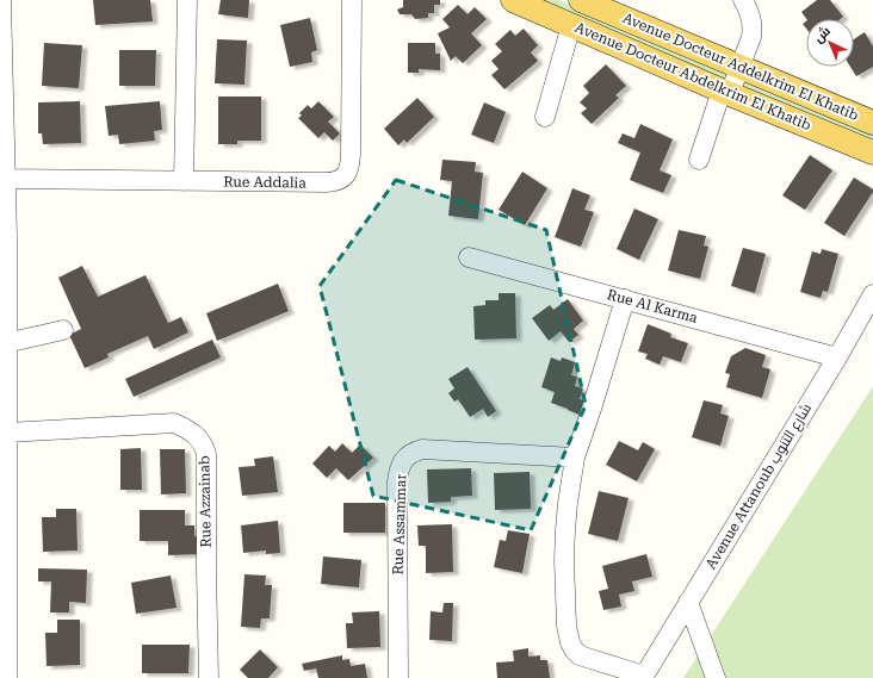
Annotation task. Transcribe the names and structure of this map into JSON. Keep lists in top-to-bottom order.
{
  "streets": {
    "main road": ["Avenue Docteur Addelkrim El Khatib", "Avenue Docteur Abdelkrim El Khatib"],
    "street": [
      "Rue Addalia",
      "Rue Al Karma",
      "Avenue Attanoub شارع التنوب",
      "Rue Azzainab",
      "Rue Assammar"
    ]
  },
  "crossings": [
    ["Rue Al Karma", "Avenue Attanoub شارع التنوب"]
  ],
  "north": "top left"
}
